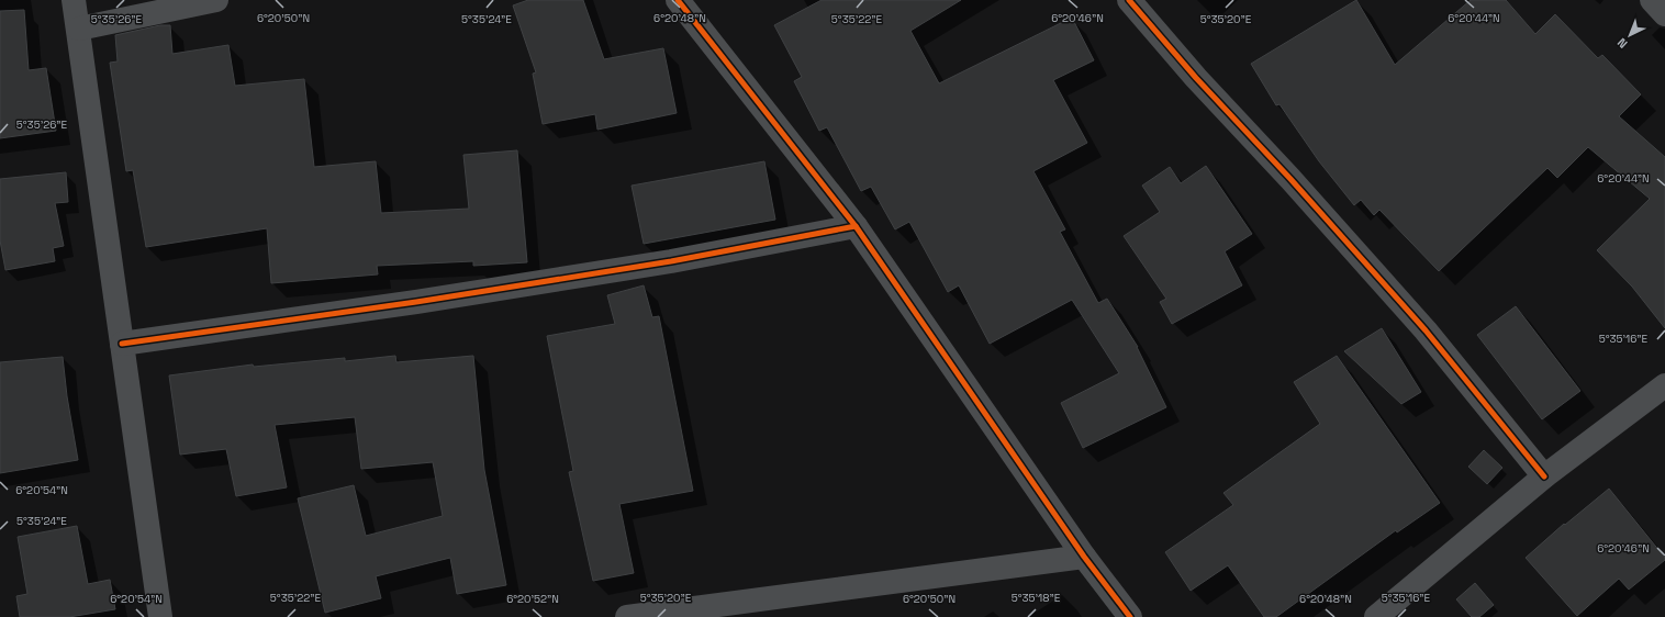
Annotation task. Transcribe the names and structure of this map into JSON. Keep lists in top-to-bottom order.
{
  "north": "bottom left",
  "coordinates": [
    "6°20'50\"N",
    "6°20'48\"N",
    "6°20'46\"N",
    "6°20'44\"N",
    "5°35'26\"E",
    "5°35'24\"E",
    "5°35'22\"E",
    "5°35'20\"E",
    "5°35'16\"E",
    "6°20'54\"N",
    "5°35'18\"E",
    "6°20'52\"N"
  ]
}
